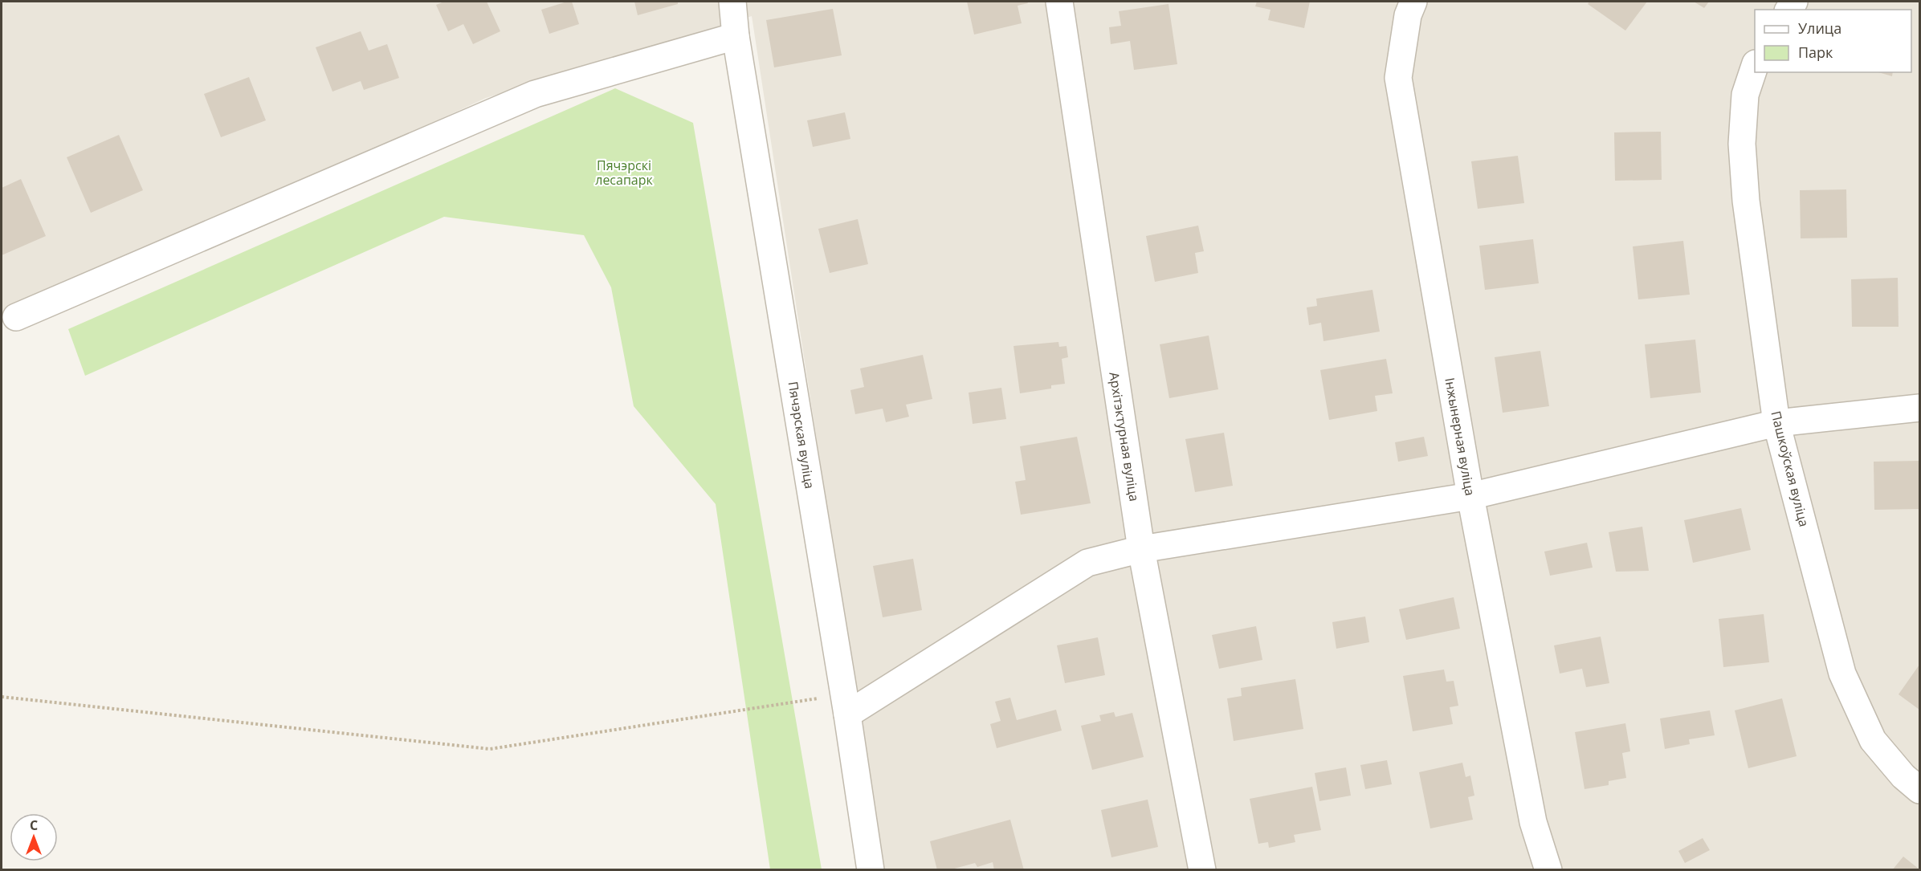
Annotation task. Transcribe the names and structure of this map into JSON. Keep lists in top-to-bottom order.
{
  "streets": {
    "street": [
      "Пячэрская вуліца",
      "Архітэктурная вуліца",
      "Інжынерная вуліца",
      "Пашкоўская вуліца"
    ]
  },
  "parks": ["Пячэрскі лесапарк"],
  "legend": ["Улица", "Парк"],
  "north": "top"
}
